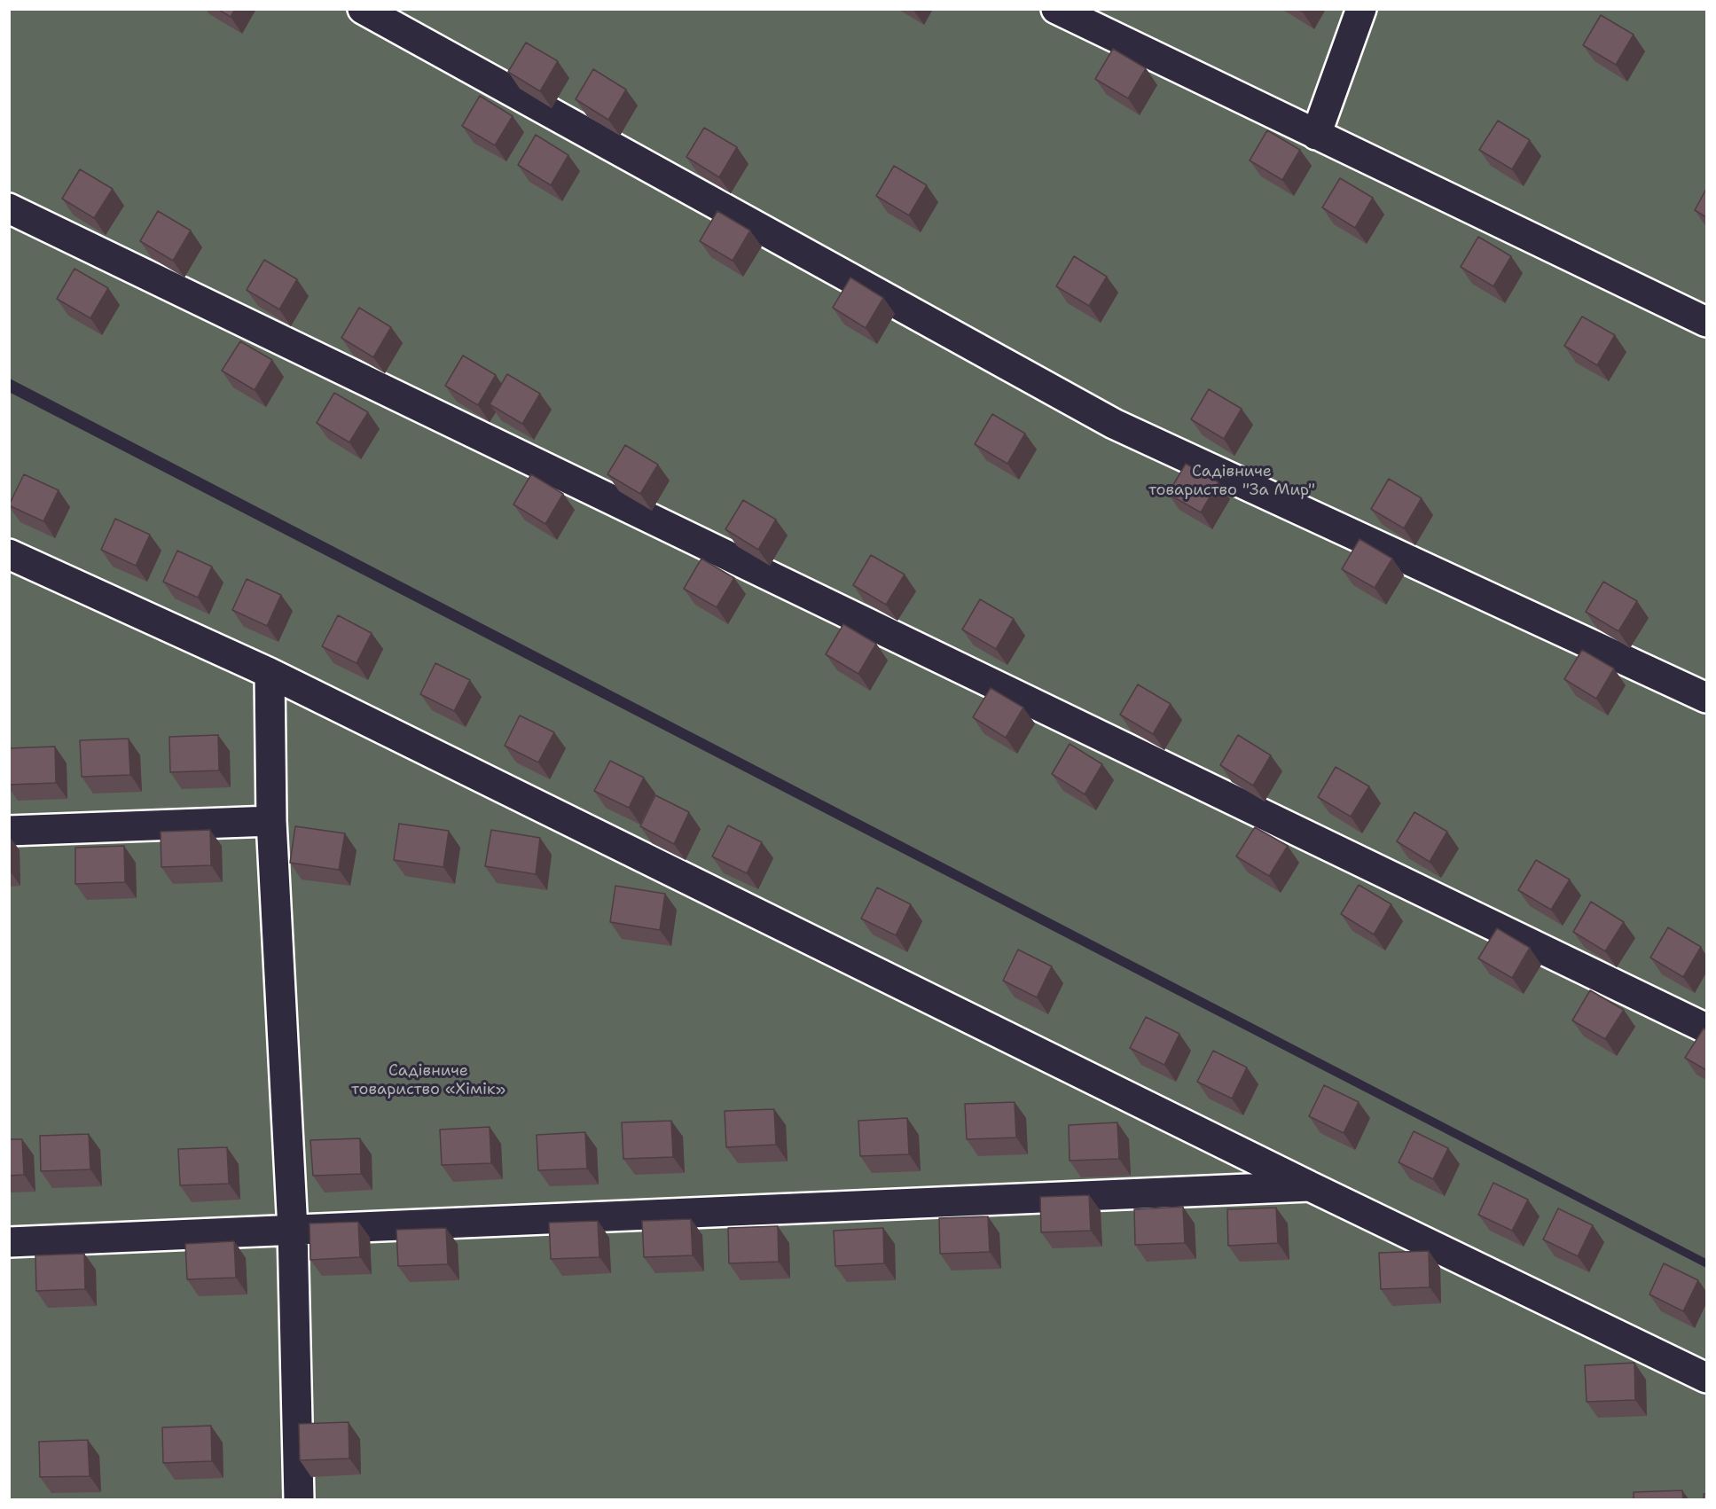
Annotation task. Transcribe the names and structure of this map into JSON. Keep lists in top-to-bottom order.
{
  "parks": ["Садівниче товариство \"За Мир\"", "Садівниче товариство «Хімік»"]
}
